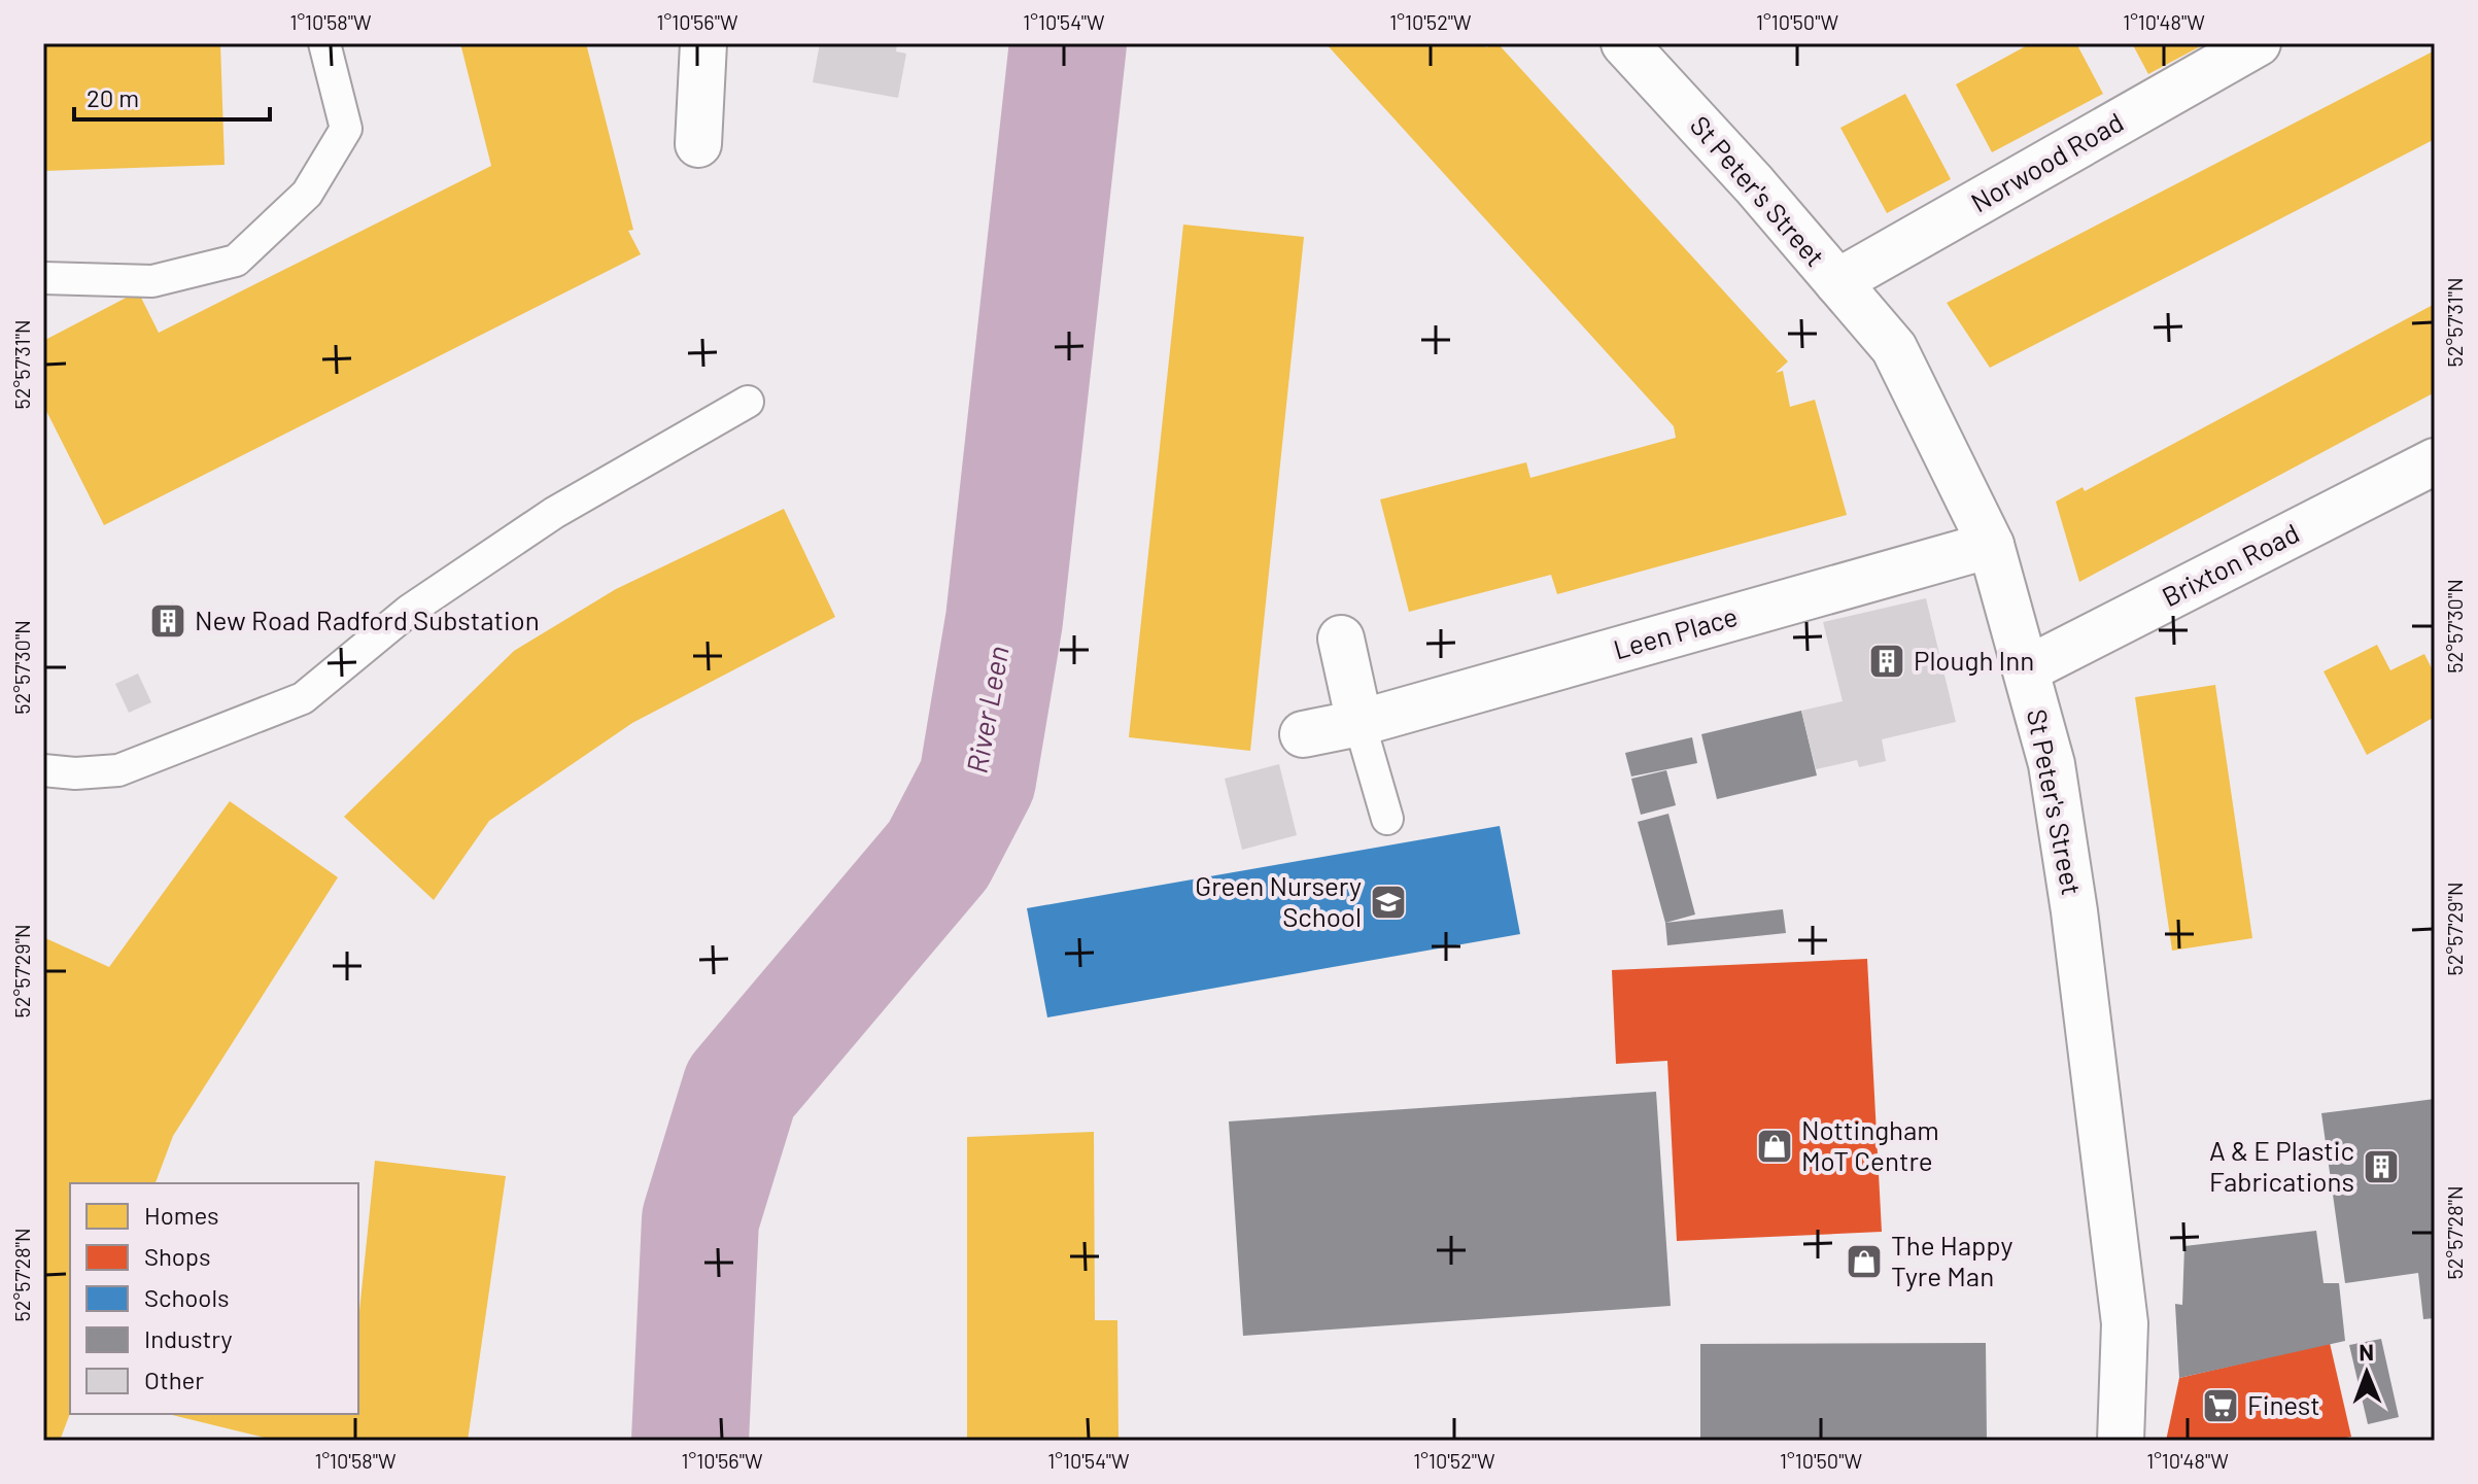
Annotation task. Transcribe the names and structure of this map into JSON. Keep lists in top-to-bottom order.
{
  "streets": {
    "street": [
      "Norwood Road",
      "St Peter's Street",
      "Brixton Road",
      "Leen Place"
    ]
  },
  "crossings": [
    ["Norwood Road", "St Peter's Street"],
    ["St Peter's Street", "Brixton Road"],
    ["St Peter's Street", "Leen Place"]
  ],
  "water": ["River Leen"],
  "places": {
    "building": ["New Road Radford Substation", "Plough Inn", "A & E Plastic Fabrications"],
    "school or university": ["Green Nursery School"],
    "shop": ["Nottingham MoT Centre", "The Happy Tyre Man"],
    "supermarket": ["Finest"]
  },
  "legend": [
    "Homes",
    "Shops",
    "Schools",
    "Industry",
    "Other"
  ],
  "scale_bar": "20 m",
  "north": "top",
  "coordinates": [
    "1°10'58\"W",
    "1°10'56\"W",
    "1°10'54\"W",
    "1°10'52\"W",
    "1°10'50\"W",
    "1°10'48\"W",
    "52°57'31\"N",
    "52°57'30\"N",
    "52°57'29\"N",
    "52°57'28\"N"
  ]
}
